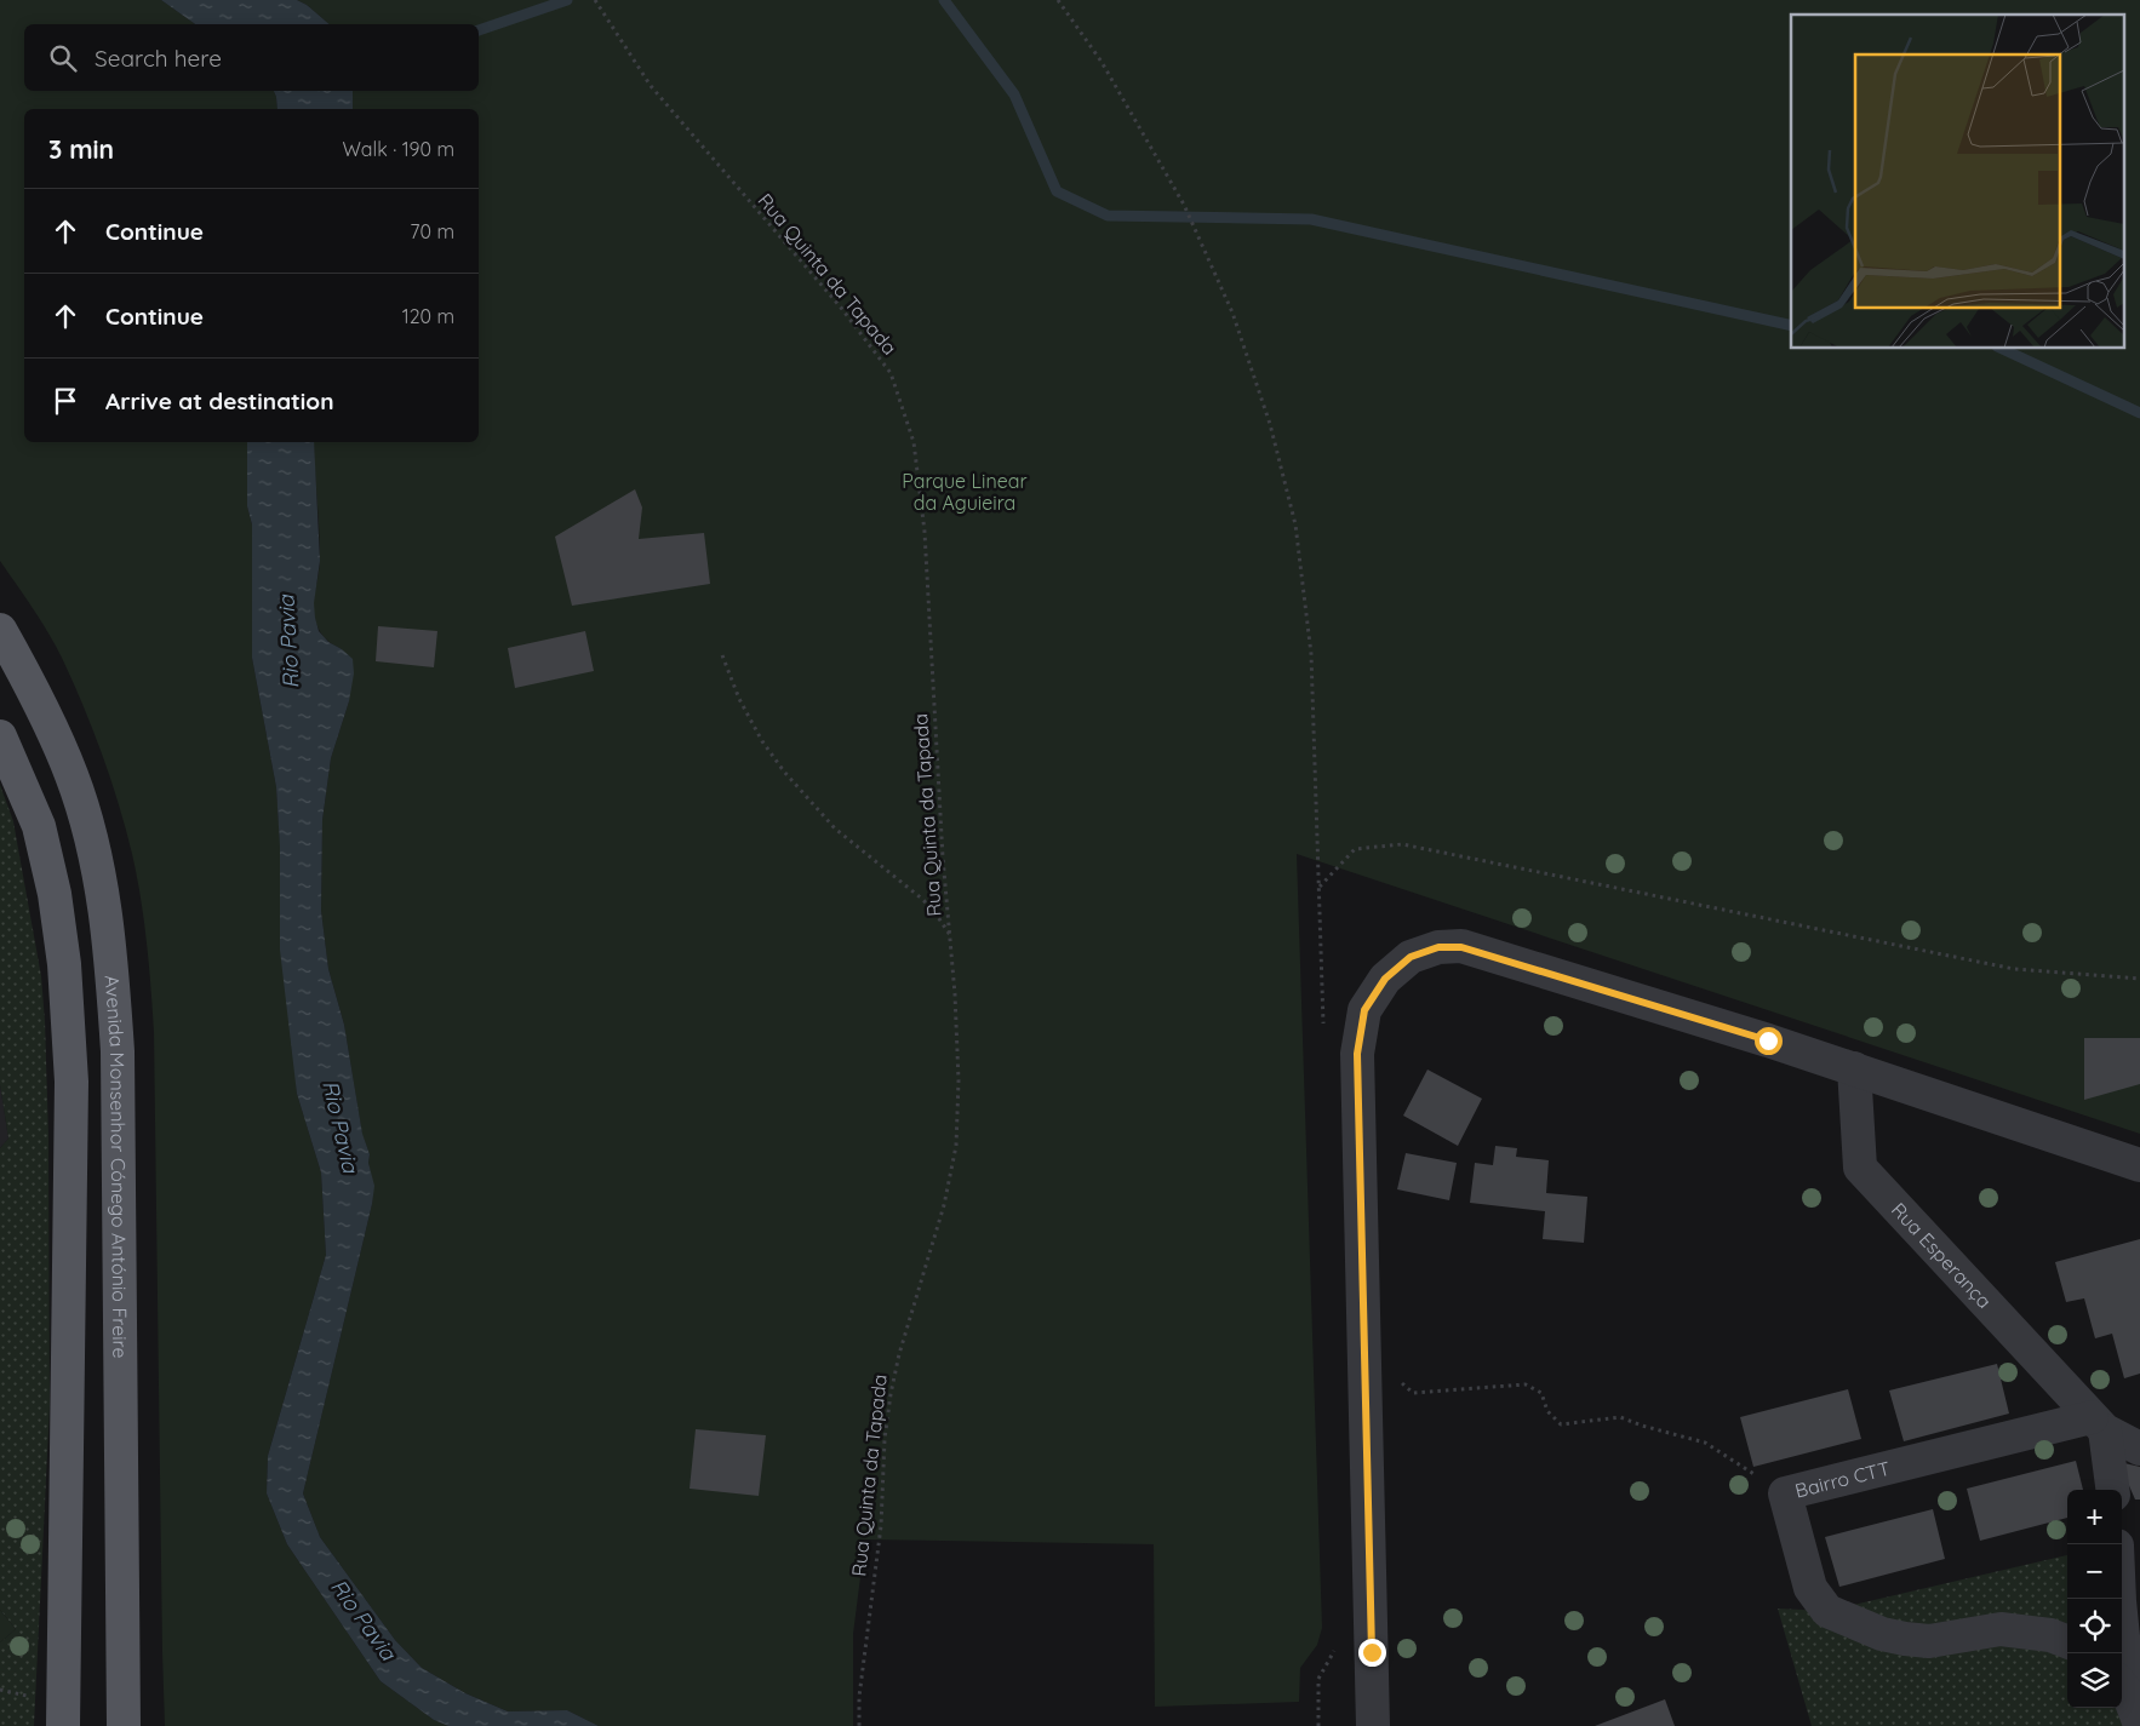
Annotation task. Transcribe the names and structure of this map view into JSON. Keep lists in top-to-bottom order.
{
  "streets": {
    "main road": ["Avenida Monsenhor Cónego António Freire"],
    "street": ["Rua Esperança", "Bairro CTT"],
    "path": ["Rua Quinta da Tapada"]
  },
  "crossings": [
    ["Rua Esperança", "Bairro CTT"]
  ],
  "water": ["Rio Pavia"],
  "parks": ["Parque Linear da Aguieira"],
  "page": {
    "search": "Search here",
    "heading": ["3 min", "Walk · 190 m"],
    "list": [
      ["Continue", "70 m"],
      ["Continue", "120 m"],
      "Arrive at destination"
    ],
    "map_buttons": ["+", "−"]
  }
}
